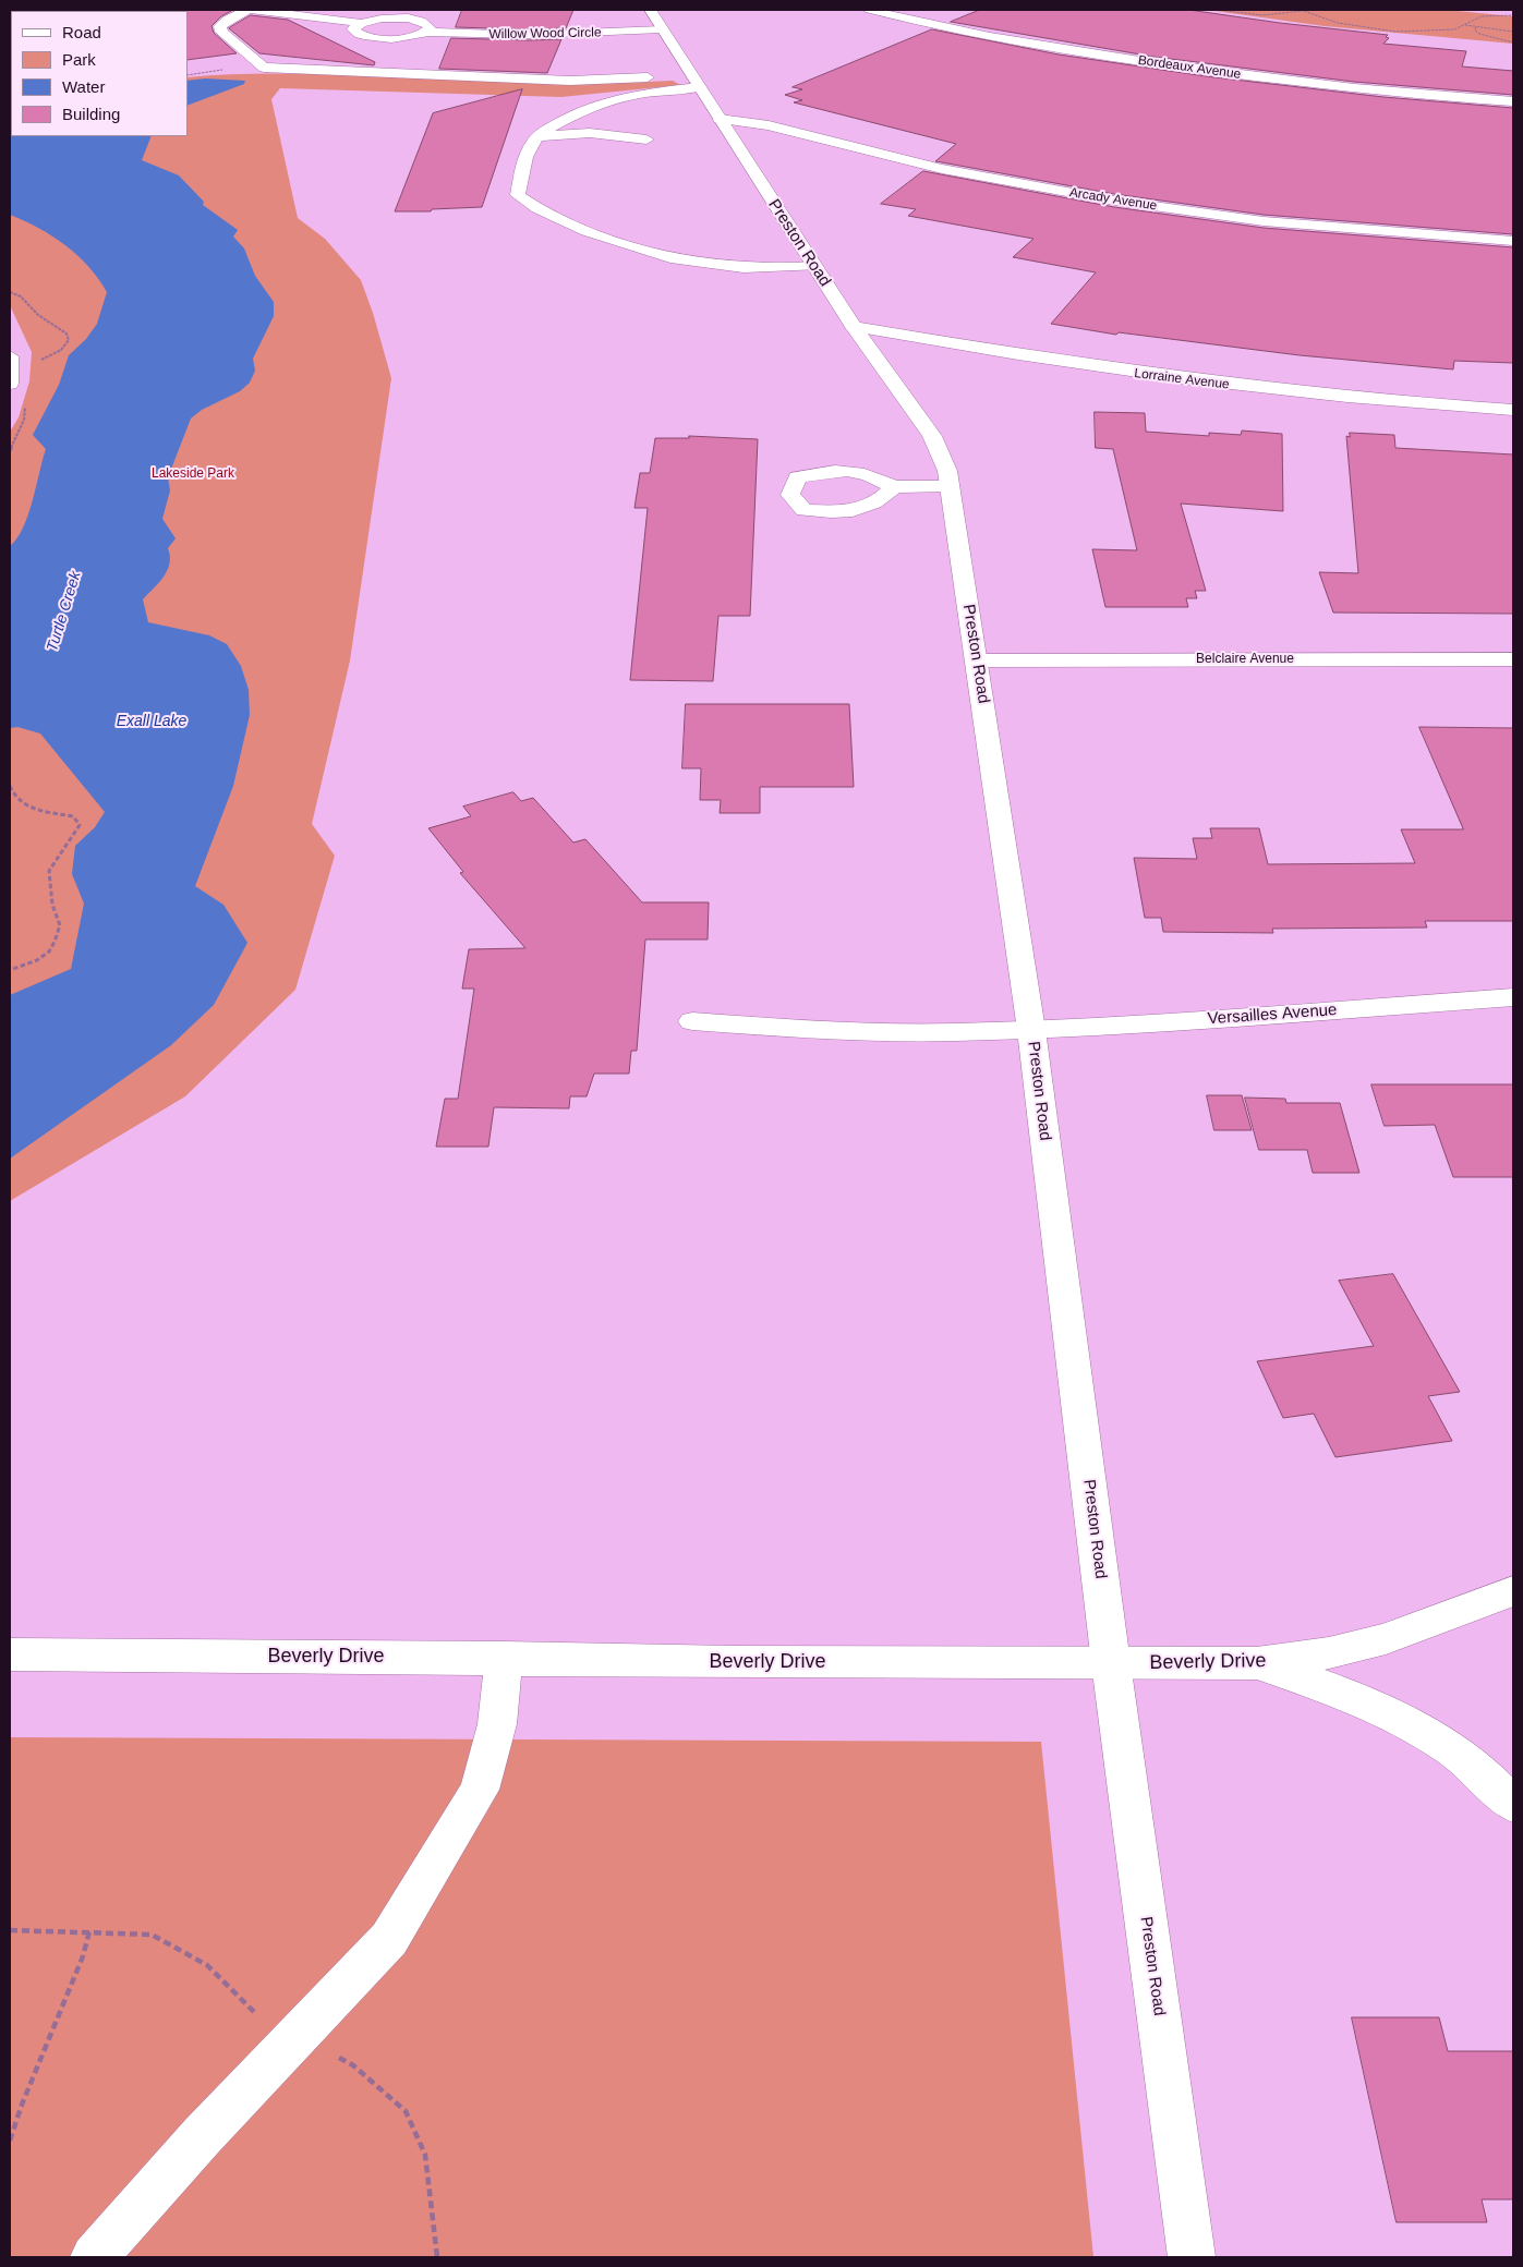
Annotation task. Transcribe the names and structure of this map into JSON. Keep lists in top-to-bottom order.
{
  "streets": {
    "street": [
      "Willow Wood Circle",
      "Bordeaux Avenue",
      "Arcady Avenue",
      "Preston Road",
      "Lorraine Avenue",
      "Belclaire Avenue",
      "Versailles Avenue",
      "Beverly Drive"
    ]
  },
  "crossings": [
    ["Willow Wood Circle", "Preston Road"],
    ["Arcady Avenue", "Preston Road"],
    ["Preston Road", "Lorraine Avenue"],
    ["Preston Road", "Belclaire Avenue"],
    ["Preston Road", "Versailles Avenue"],
    ["Preston Road", "Beverly Drive"]
  ],
  "water": ["Turtle Creek", "Exall Lake"],
  "parks": ["Lakeside Park"],
  "legend": [
    "Road",
    "Park",
    "Water",
    "Building"
  ]
}
